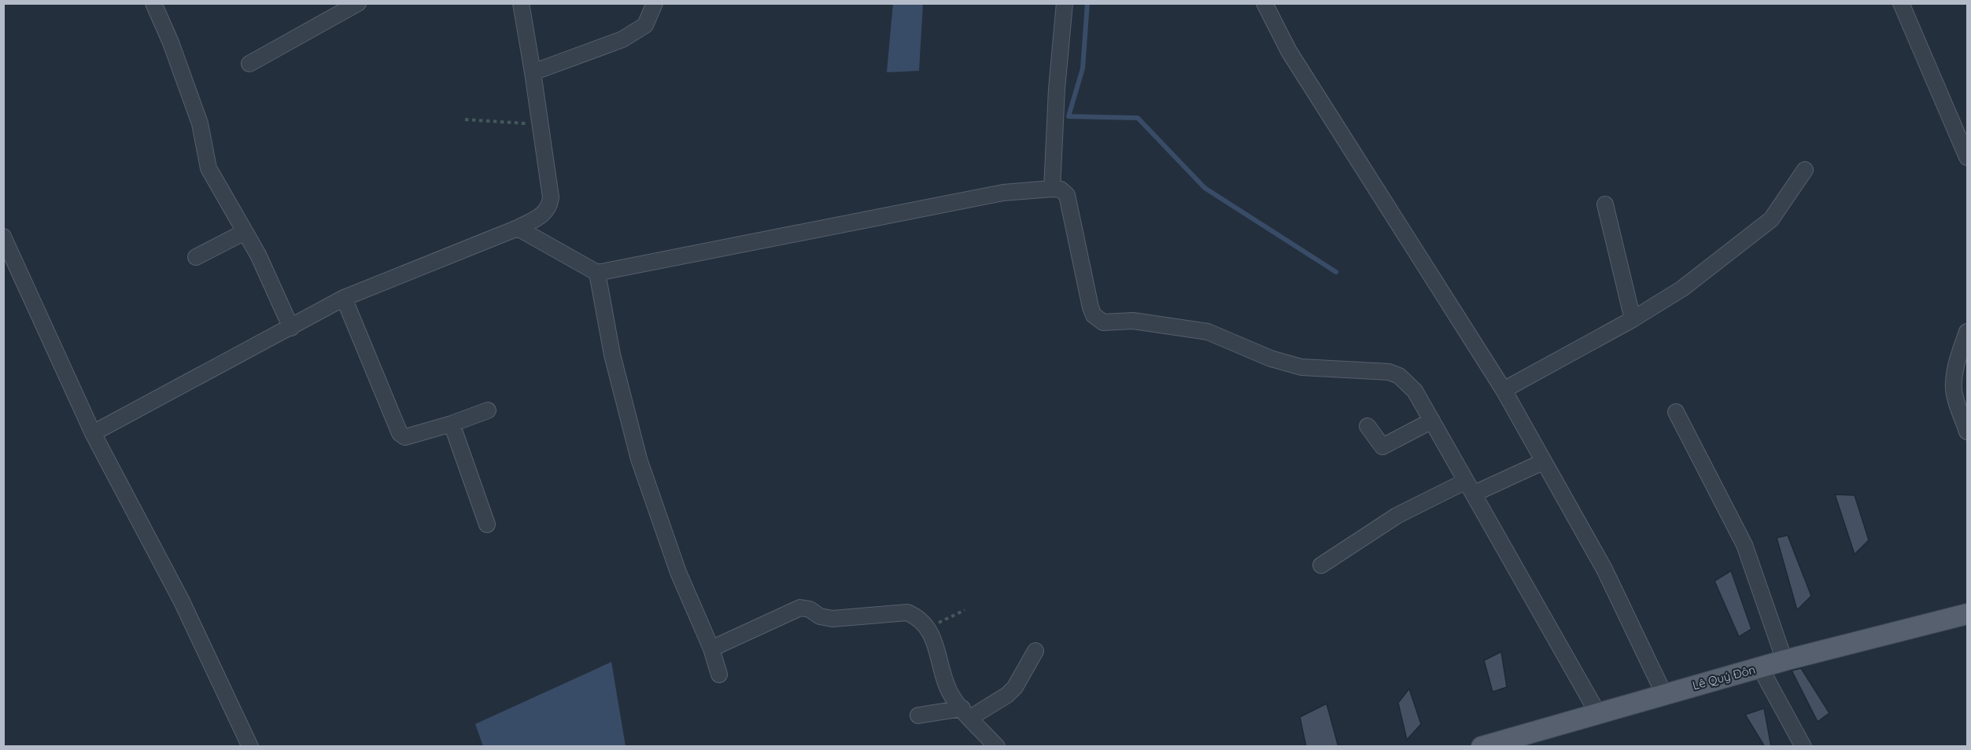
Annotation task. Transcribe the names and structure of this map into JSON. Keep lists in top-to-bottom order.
{
  "streets": {
    "main road": ["Lê Quý Đôn"]
  }
}
